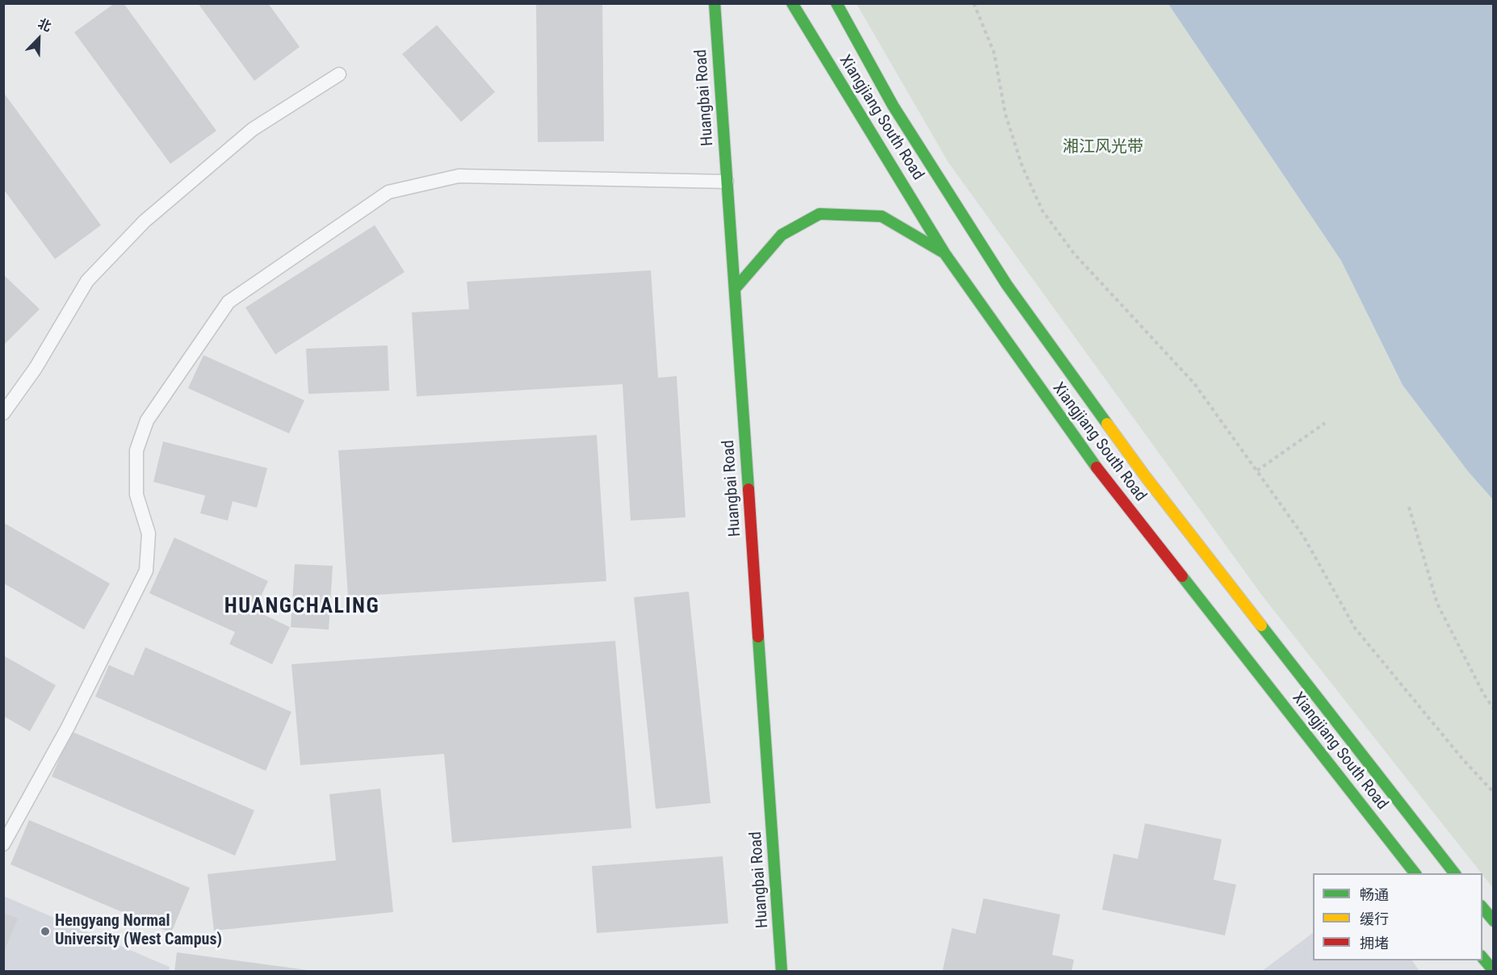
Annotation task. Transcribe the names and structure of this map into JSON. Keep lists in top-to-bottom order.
{
  "streets": {
    "main road": ["Huangbai Road", "Xiangjiang South Road"]
  },
  "districts": ["HUANGCHALING"],
  "parks": ["湘江风光带"],
  "places": ["Hengyang Normal University (West Campus)"],
  "legend": ["畅通", "缓行", "拥堵"],
  "north": "top right"
}
